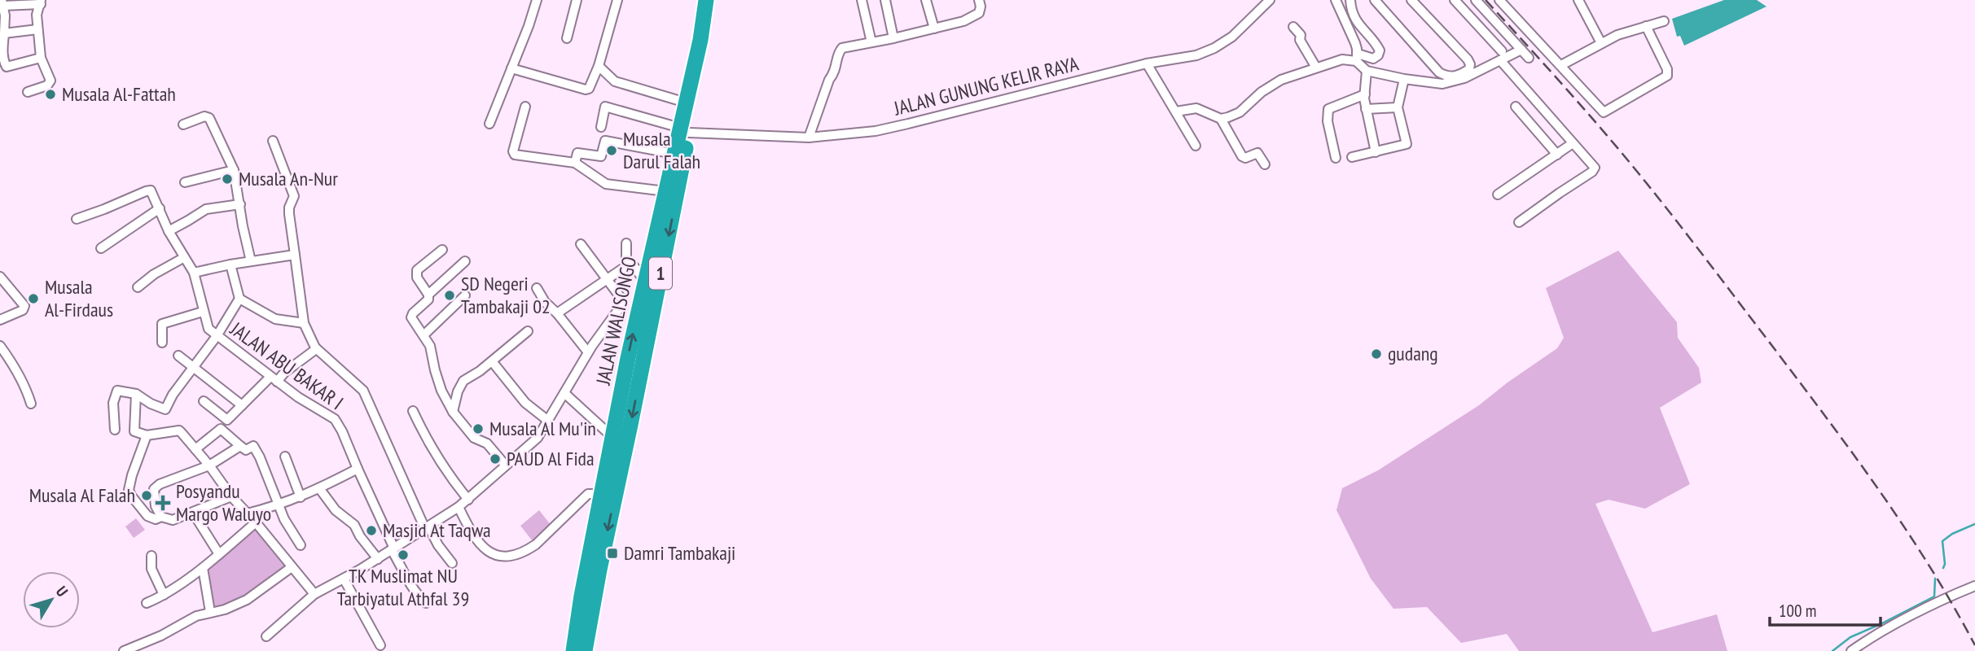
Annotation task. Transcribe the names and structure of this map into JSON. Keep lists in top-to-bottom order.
{
  "streets": {
    "highway": ["1", "JALAN WALISONGO"],
    "street": ["JALAN GUNUNG KELIR RAYA", "JALAN ABU BAKAR I"]
  },
  "crossings": [
    ["JALAN GUNUNG KELIR RAYA", "JALAN WALISONGO"]
  ],
  "places": {
    "other": [
      "Musala Al-Fattah",
      "Musala Darul Falah",
      "Musala An-Nur",
      "SD Negeri Tambakaji 02",
      "Musala Al-Firdaus",
      "gudang",
      "Musala Al Mu'in",
      "PAUD Al Fida",
      "Musala Al Falah",
      "Masjid At Taqwa",
      "TK Muslimat NU Tarbiyatul Athfal 39"
    ],
    "health": ["Posyandu Margo Waluyo"],
    "transit": ["Damri Tambakaji"]
  },
  "scale_bar": "100 m",
  "north": "top right"
}
